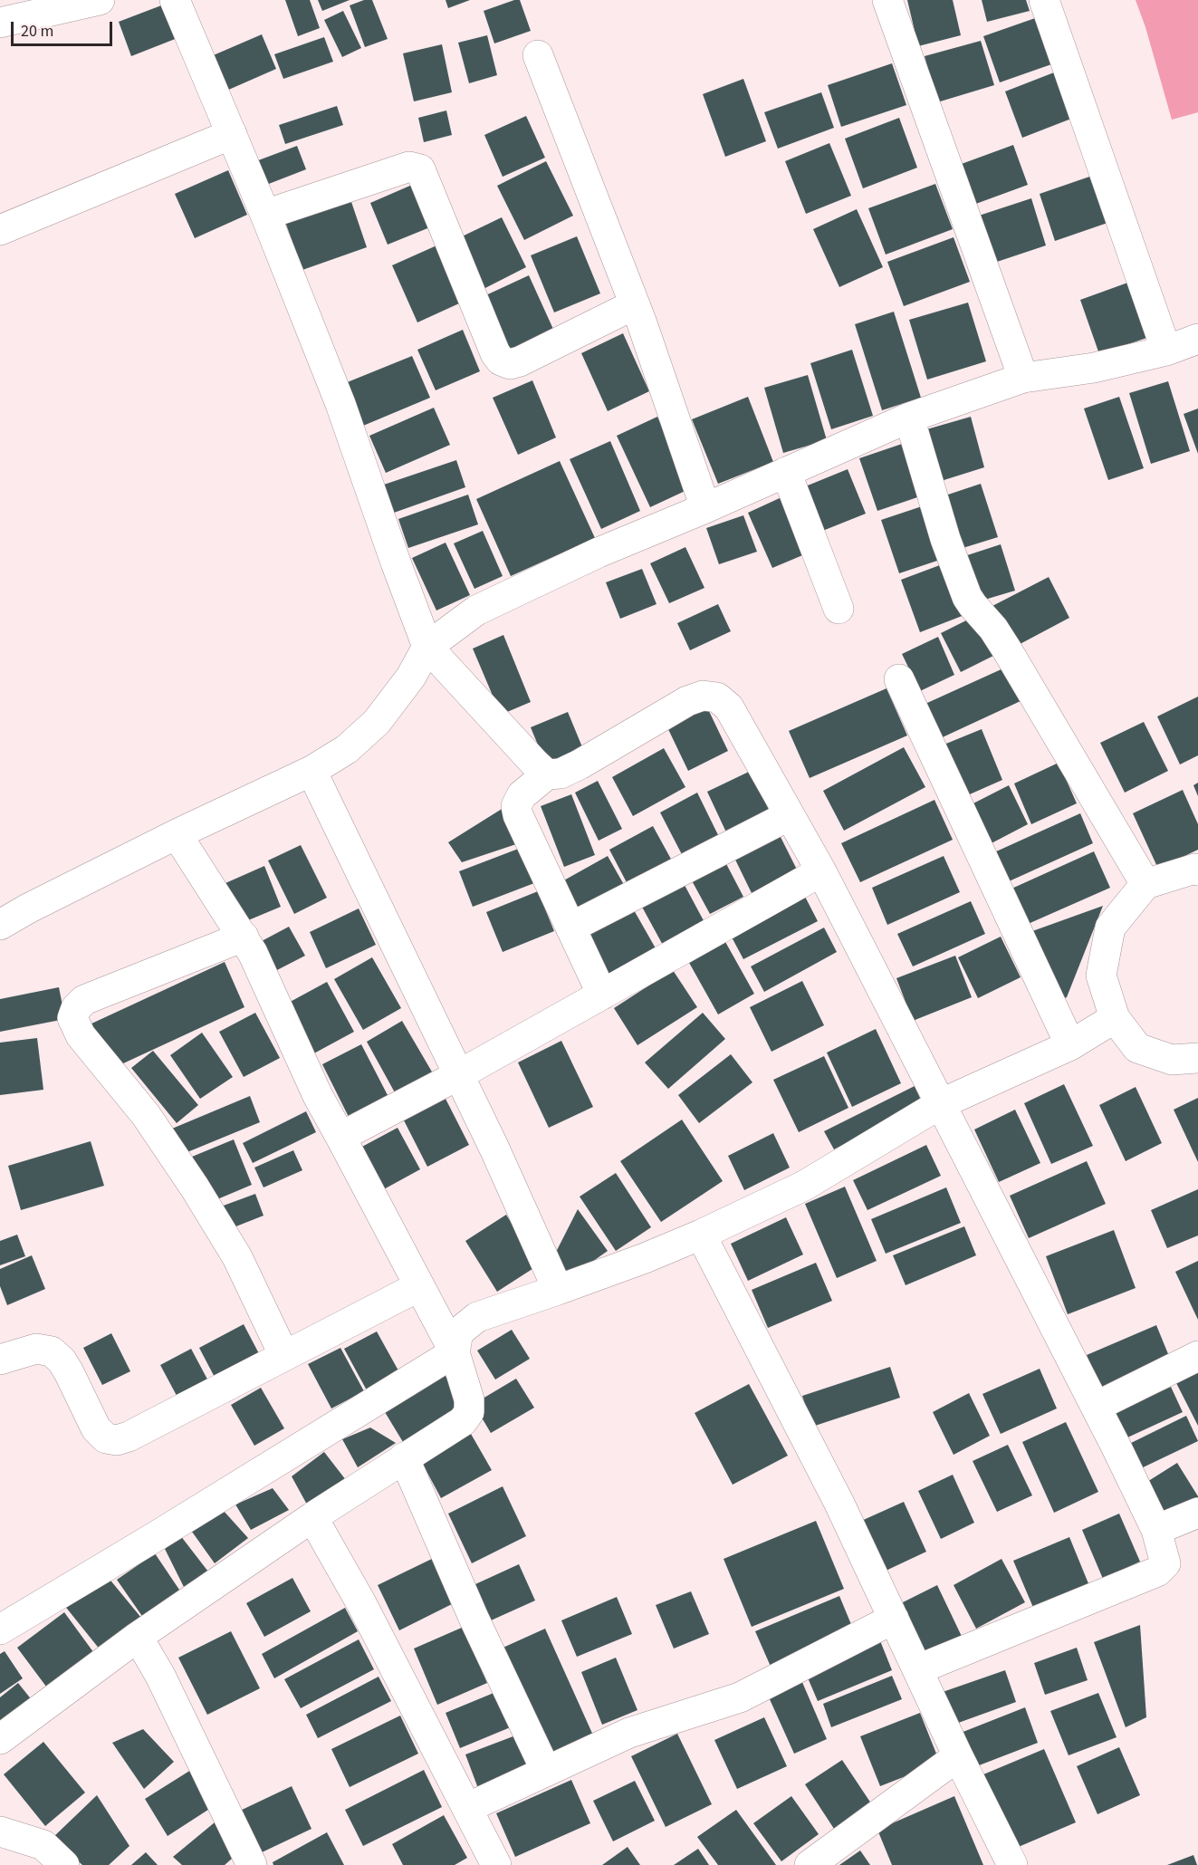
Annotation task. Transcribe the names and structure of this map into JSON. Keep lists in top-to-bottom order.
{
  "scale_bar": "20 m"
}
